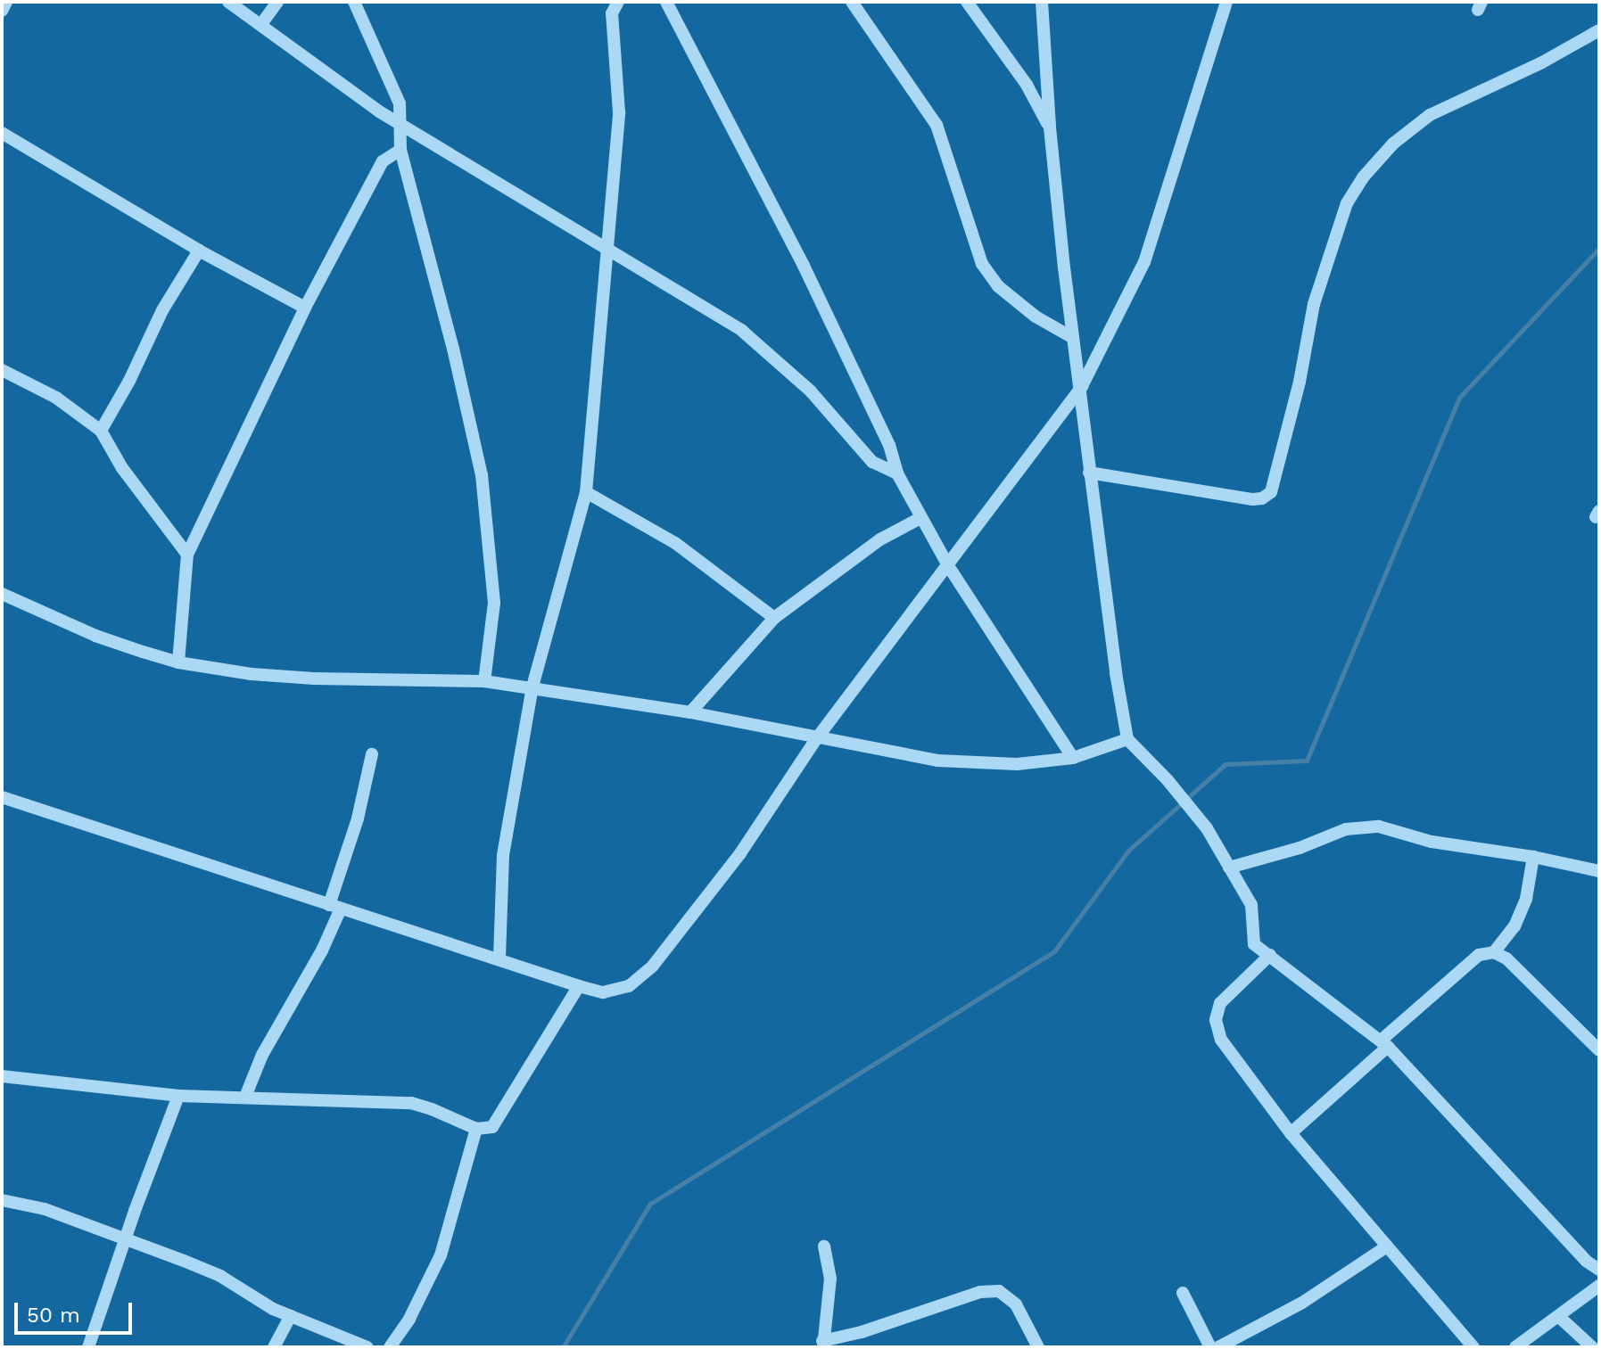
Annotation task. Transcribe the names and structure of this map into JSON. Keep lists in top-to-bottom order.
{
  "scale_bar": "50 m"
}
